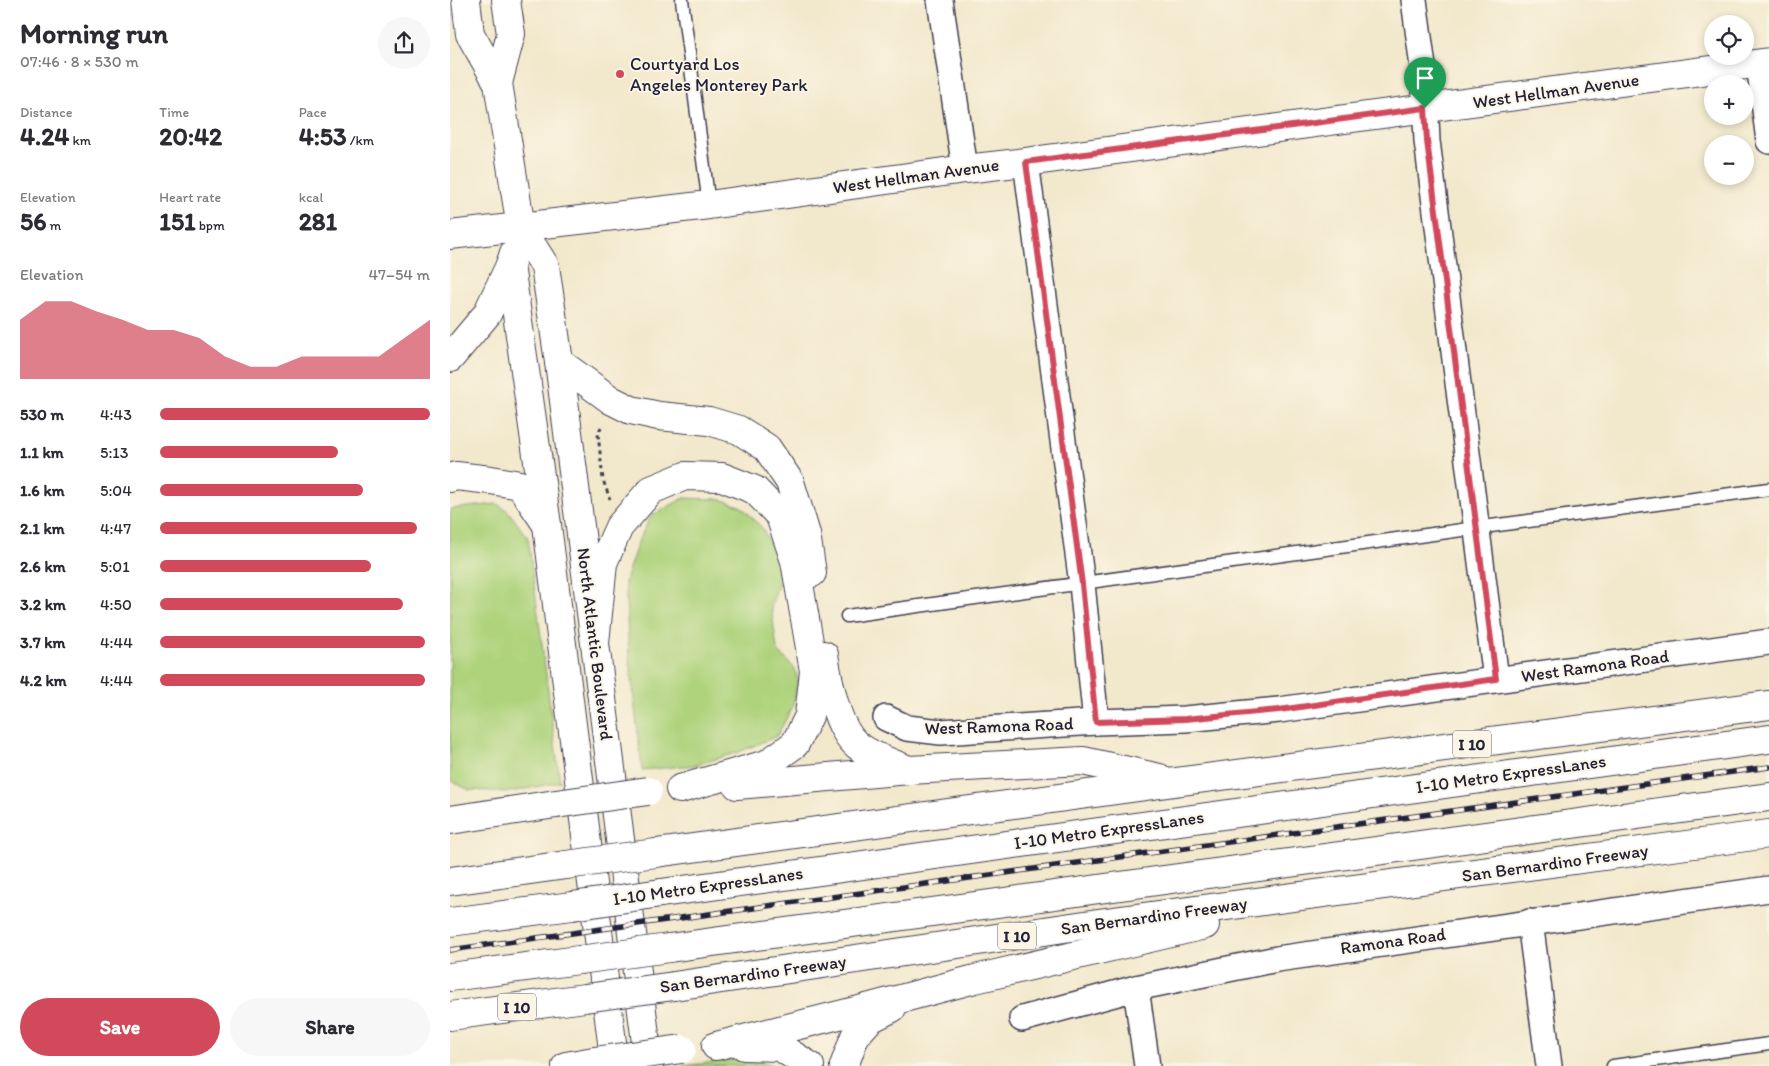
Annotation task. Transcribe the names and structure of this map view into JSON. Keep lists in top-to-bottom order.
{
  "streets": {
    "main road": [
      "West Hellman Avenue",
      "North Atlantic Boulevard",
      "I 10",
      "I-10 Metro ExpressLanes",
      "San Bernardino Freeway"
    ],
    "street": ["West Ramona Road", "Ramona Road"]
  },
  "crossings": [
    ["West Hellman Avenue", "North Atlantic Boulevard"]
  ],
  "places": ["Courtyard Los Angeles Monterey Park"],
  "page": {
    "heading": ["Morning run", "07:46 · 8 × 530 m"],
    "map_buttons": ["+", "−"],
    "stats": [
      ["Distance", "4.24 km"],
      ["Time", "20:42"],
      ["Pace", "4:53 /km"],
      ["Elevation", "56 m"],
      ["Heart rate", "151 bpm"],
      ["kcal", "281"]
    ],
    "chart": ["Elevation", "47–54 m"],
    "list": [
      {
        "name": "530 m",
        "note": "4:43"
      },
      {
        "name": "1.1 km",
        "note": "5:13"
      },
      {
        "name": "1.6 km",
        "note": "5:04"
      },
      {
        "name": "2.1 km",
        "note": "4:47"
      },
      {
        "name": "2.6 km",
        "note": "5:01"
      },
      {
        "name": "3.2 km",
        "note": "4:50"
      },
      {
        "name": "3.7 km",
        "note": "4:44"
      },
      {
        "name": "4.2 km",
        "note": "4:44"
      }
    ],
    "buttons": ["Save", "Share"]
  }
}
